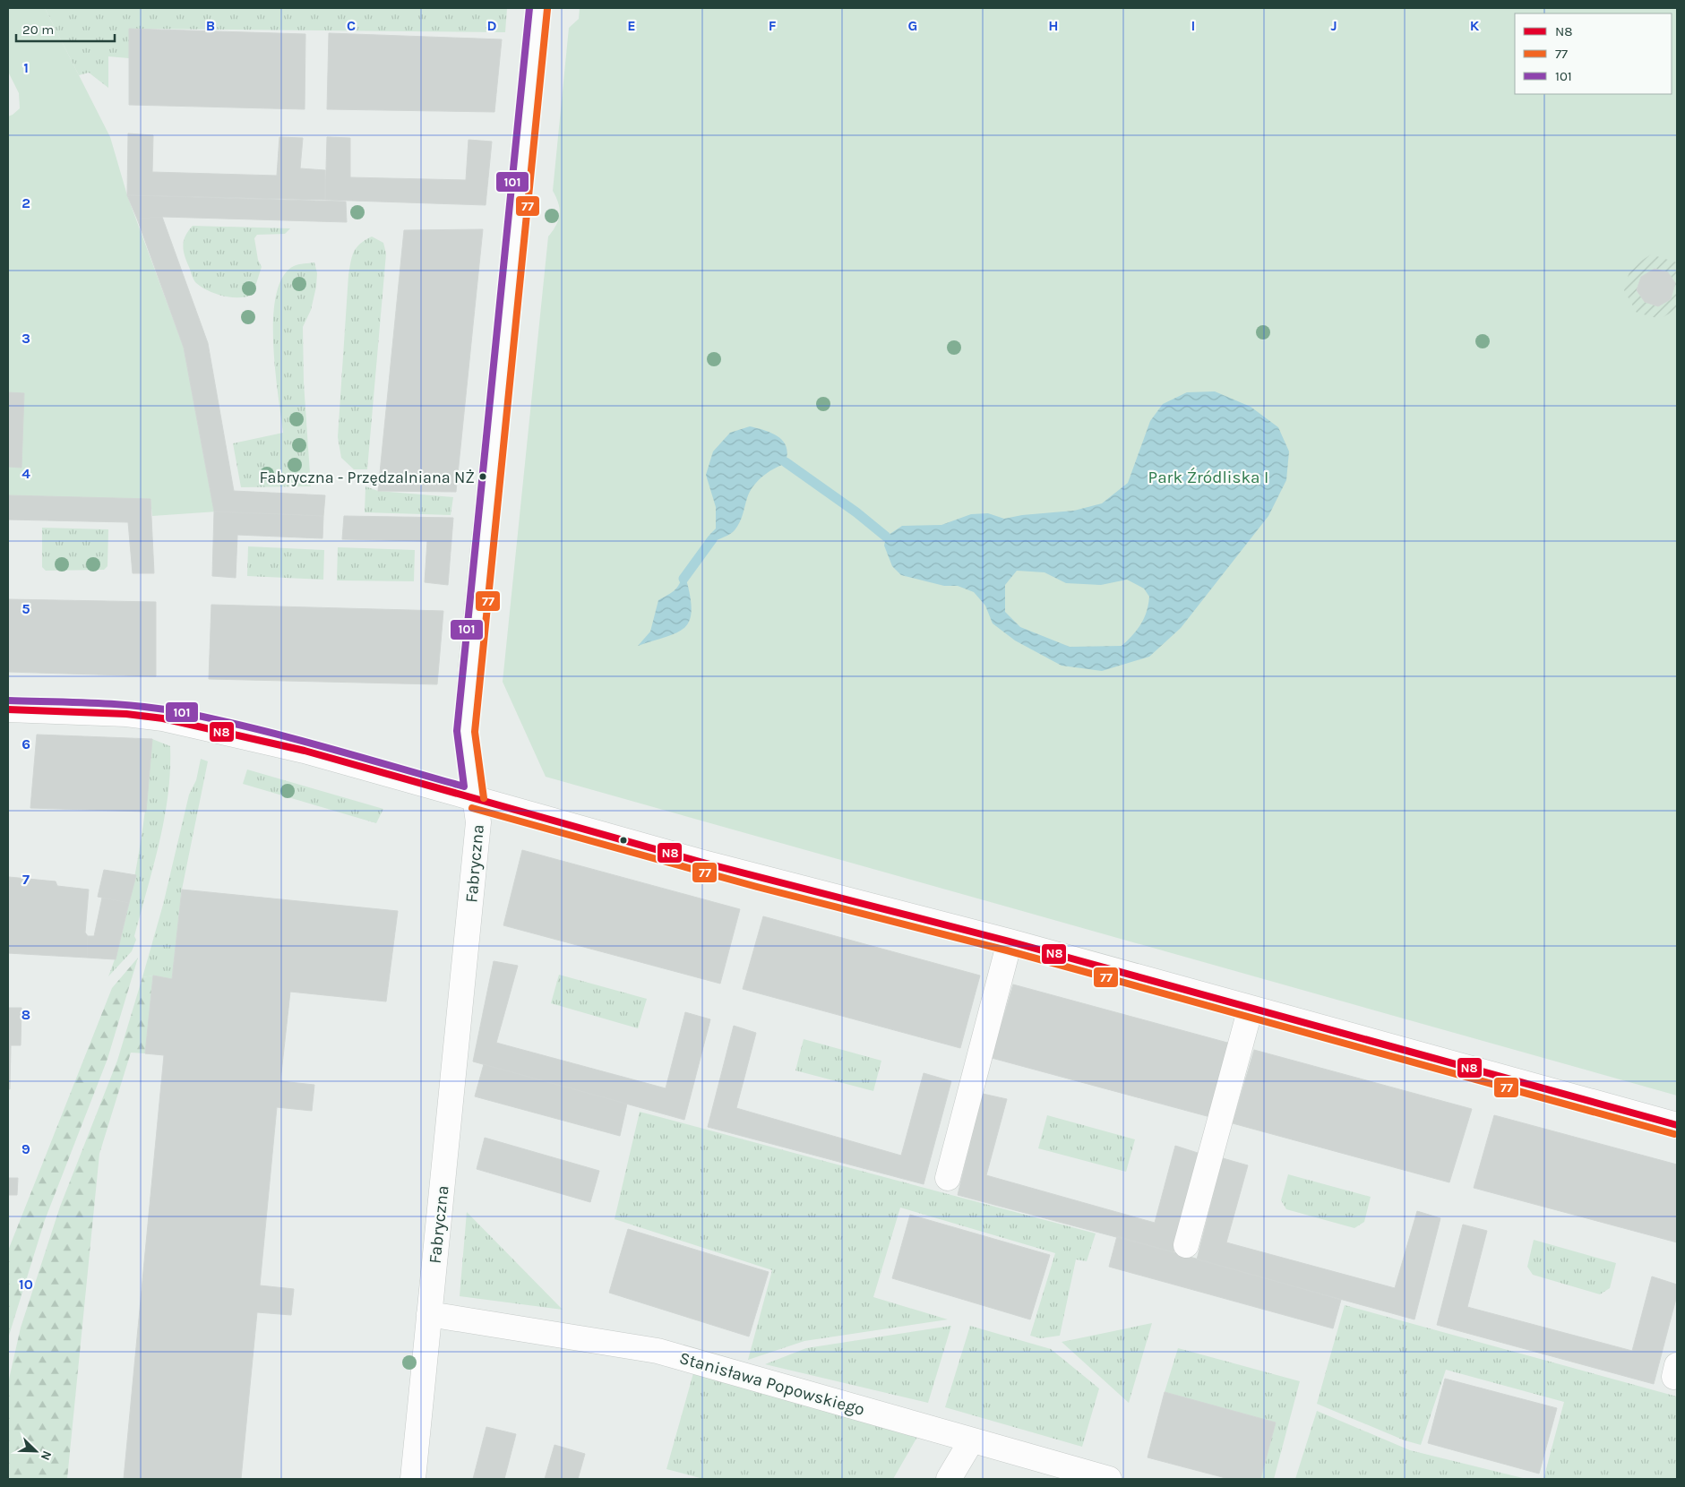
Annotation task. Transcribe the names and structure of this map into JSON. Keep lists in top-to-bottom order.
{
  "streets": {
    "street": ["Fabryczna", "Stanisława Popowskiego"]
  },
  "crossings": [
    ["Fabryczna", "Stanisława Popowskiego"]
  ],
  "parks": ["Park Źródliska I"],
  "places": ["Fabryczna - Przędzalniana NŻ"],
  "lines": ["transit line 101", "transit line 77", "transit line N8"],
  "legend": ["N8", "77", "101"],
  "scale_bar": "20 m",
  "north": "bottom right",
  "grid": {
    "columns": [
      "B",
      "C",
      "D",
      "E",
      "F",
      "G",
      "H",
      "I",
      "J",
      "K"
    ],
    "rows": [
      "1",
      "2",
      "3",
      "4",
      "5",
      "6",
      "7",
      "8",
      "9",
      "10"
    ]
  }
}
